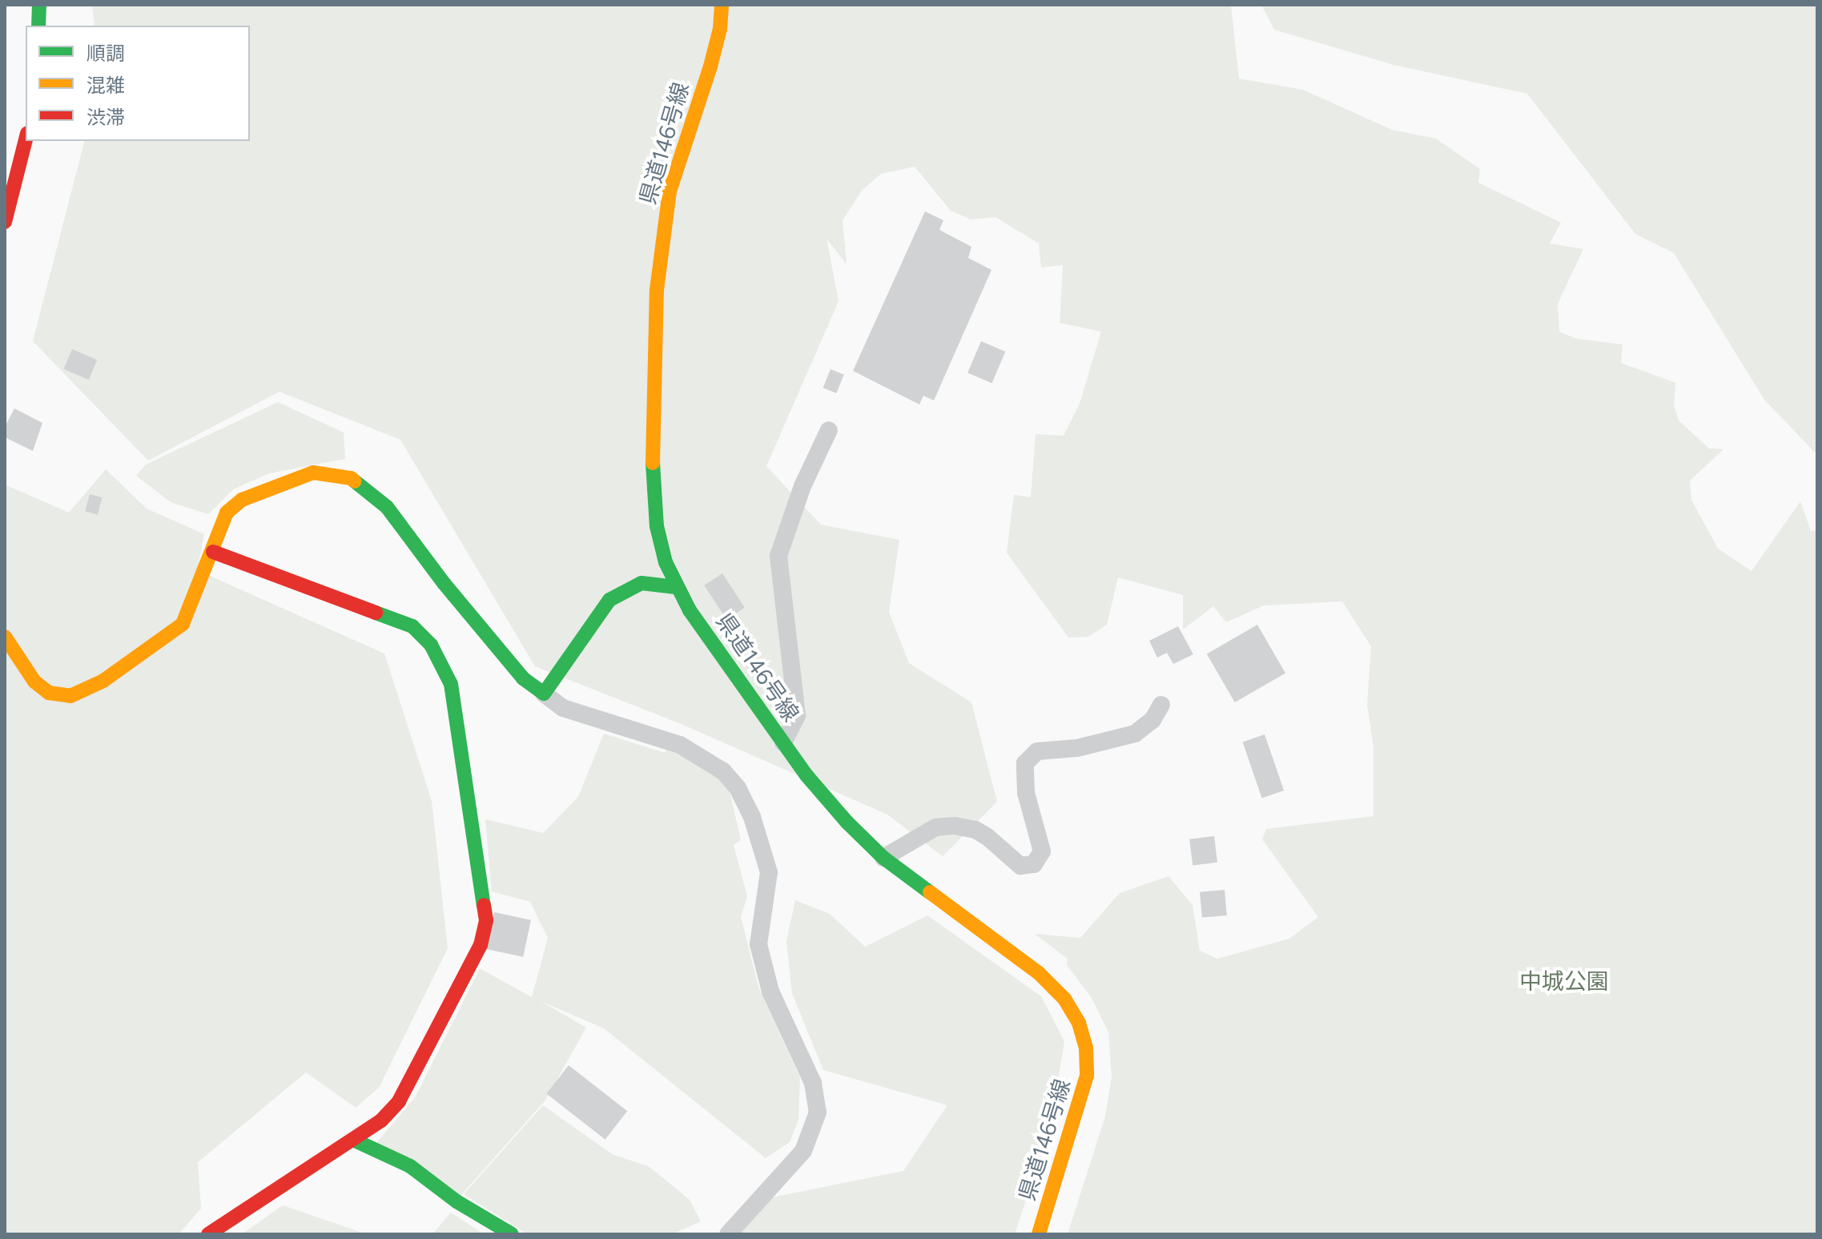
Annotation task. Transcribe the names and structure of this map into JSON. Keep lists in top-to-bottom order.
{
  "streets": {
    "main road": ["県道146号線"]
  },
  "parks": ["中城公園"],
  "legend": ["順調", "混雑", "渋滞"]
}
